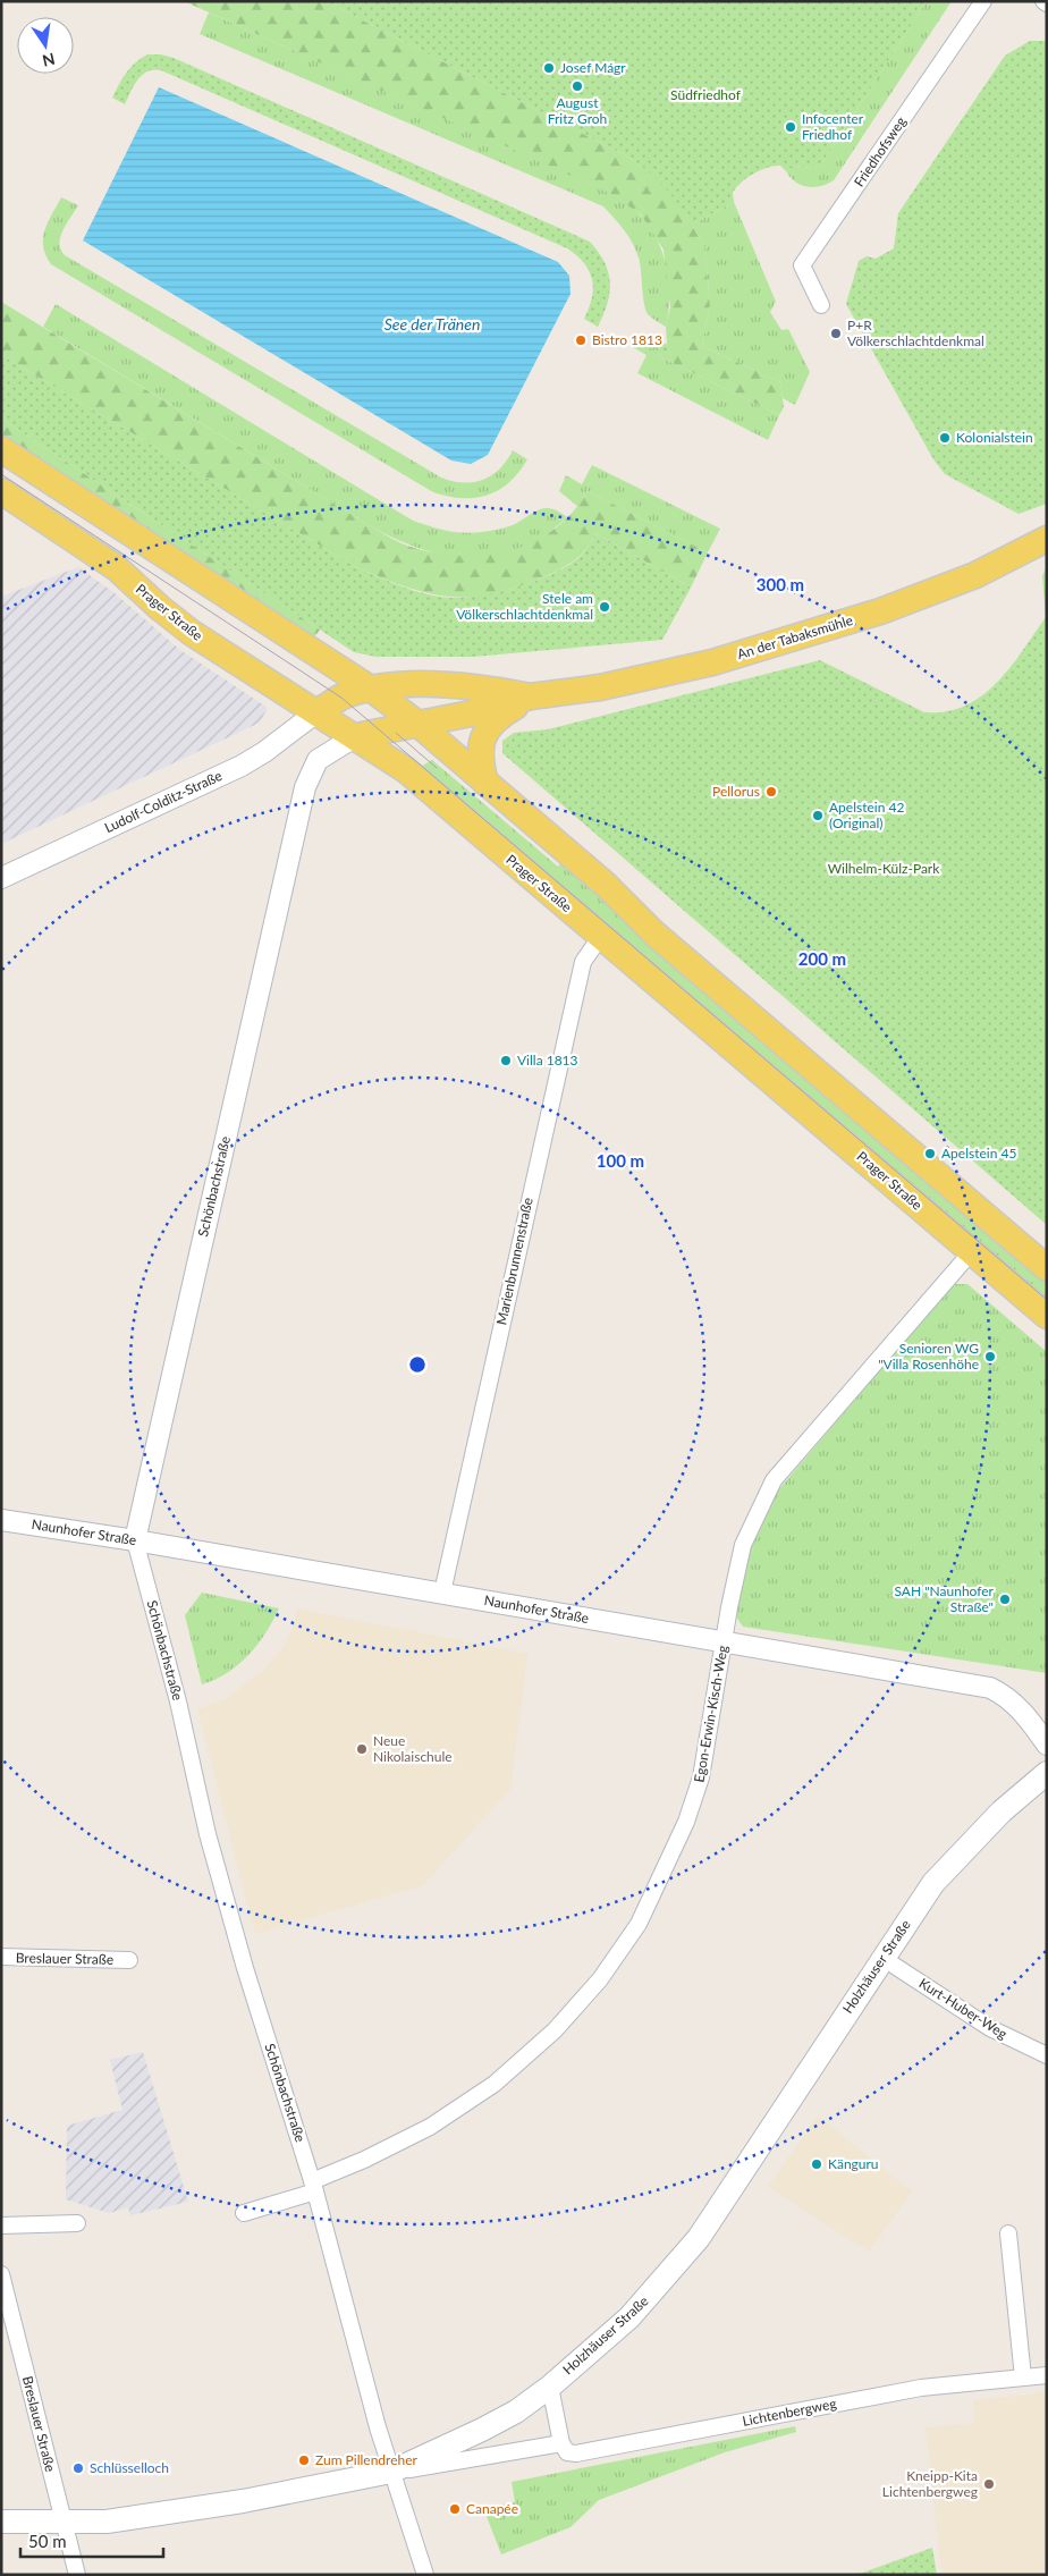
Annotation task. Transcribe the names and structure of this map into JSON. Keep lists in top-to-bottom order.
{
  "streets": {
    "main road": ["Prager Straße", "An der Tabaksmühle", "Holzhäuser Straße"],
    "street": [
      "Friedhofsweg",
      "Ludolf-Colditz-Straße",
      "Schönbachstraße",
      "Marienbrunnenstraße",
      "Naunhofer Straße",
      "Egon-Erwin-Kisch-Weg",
      "Breslauer Straße",
      "Kurt-Huber-Weg",
      "Lichtenbergweg"
    ]
  },
  "crossings": [
    ["Prager Straße", "An der Tabaksmühle"],
    ["Prager Straße", "Ludolf-Colditz-Straße"],
    ["Prager Straße", "Schönbachstraße"],
    ["Prager Straße", "Marienbrunnenstraße"],
    ["Prager Straße", "Egon-Erwin-Kisch-Weg"],
    ["An der Tabaksmühle", "Ludolf-Colditz-Straße"],
    ["An der Tabaksmühle", "Schönbachstraße"],
    ["Schönbachstraße", "Naunhofer Straße"],
    ["Schönbachstraße", "Egon-Erwin-Kisch-Weg"],
    ["Schönbachstraße", "Holzhäuser Straße"],
    ["Marienbrunnenstraße", "Naunhofer Straße"],
    ["Naunhofer Straße", "Egon-Erwin-Kisch-Weg"],
    ["Breslauer Straße", "Holzhäuser Straße"],
    ["Holzhäuser Straße", "Kurt-Huber-Weg"]
  ],
  "water": ["See der Tränen"],
  "parks": ["Südfriedhof", "Wilhelm-Külz-Park"],
  "places": [
    "Josef Mágr",
    "August Fritz Groh",
    "Infocenter Friedhof",
    "P+R Völkerschlachtdenkmal",
    "Bistro 1813",
    "Kolonialstein",
    "Stele am Völkerschlachtdenkmal",
    "Pellorus",
    "Apelstein 42 (Original)",
    "Villa 1813",
    "Apelstein 45",
    "Senioren WG \"Villa Rosenhöhe",
    "SAH \"Naunhofer Straße\"",
    "Neue Nikolaischule",
    "Känguru",
    "Zum Pillendreher",
    "Schlüsselloch",
    "Kneipp-Kita Lichtenbergweg",
    "Canapée"
  ],
  "scale_bar": "50 m",
  "north": "bottom",
  "rings": ["300 m", "200 m", "100 m"]
}
